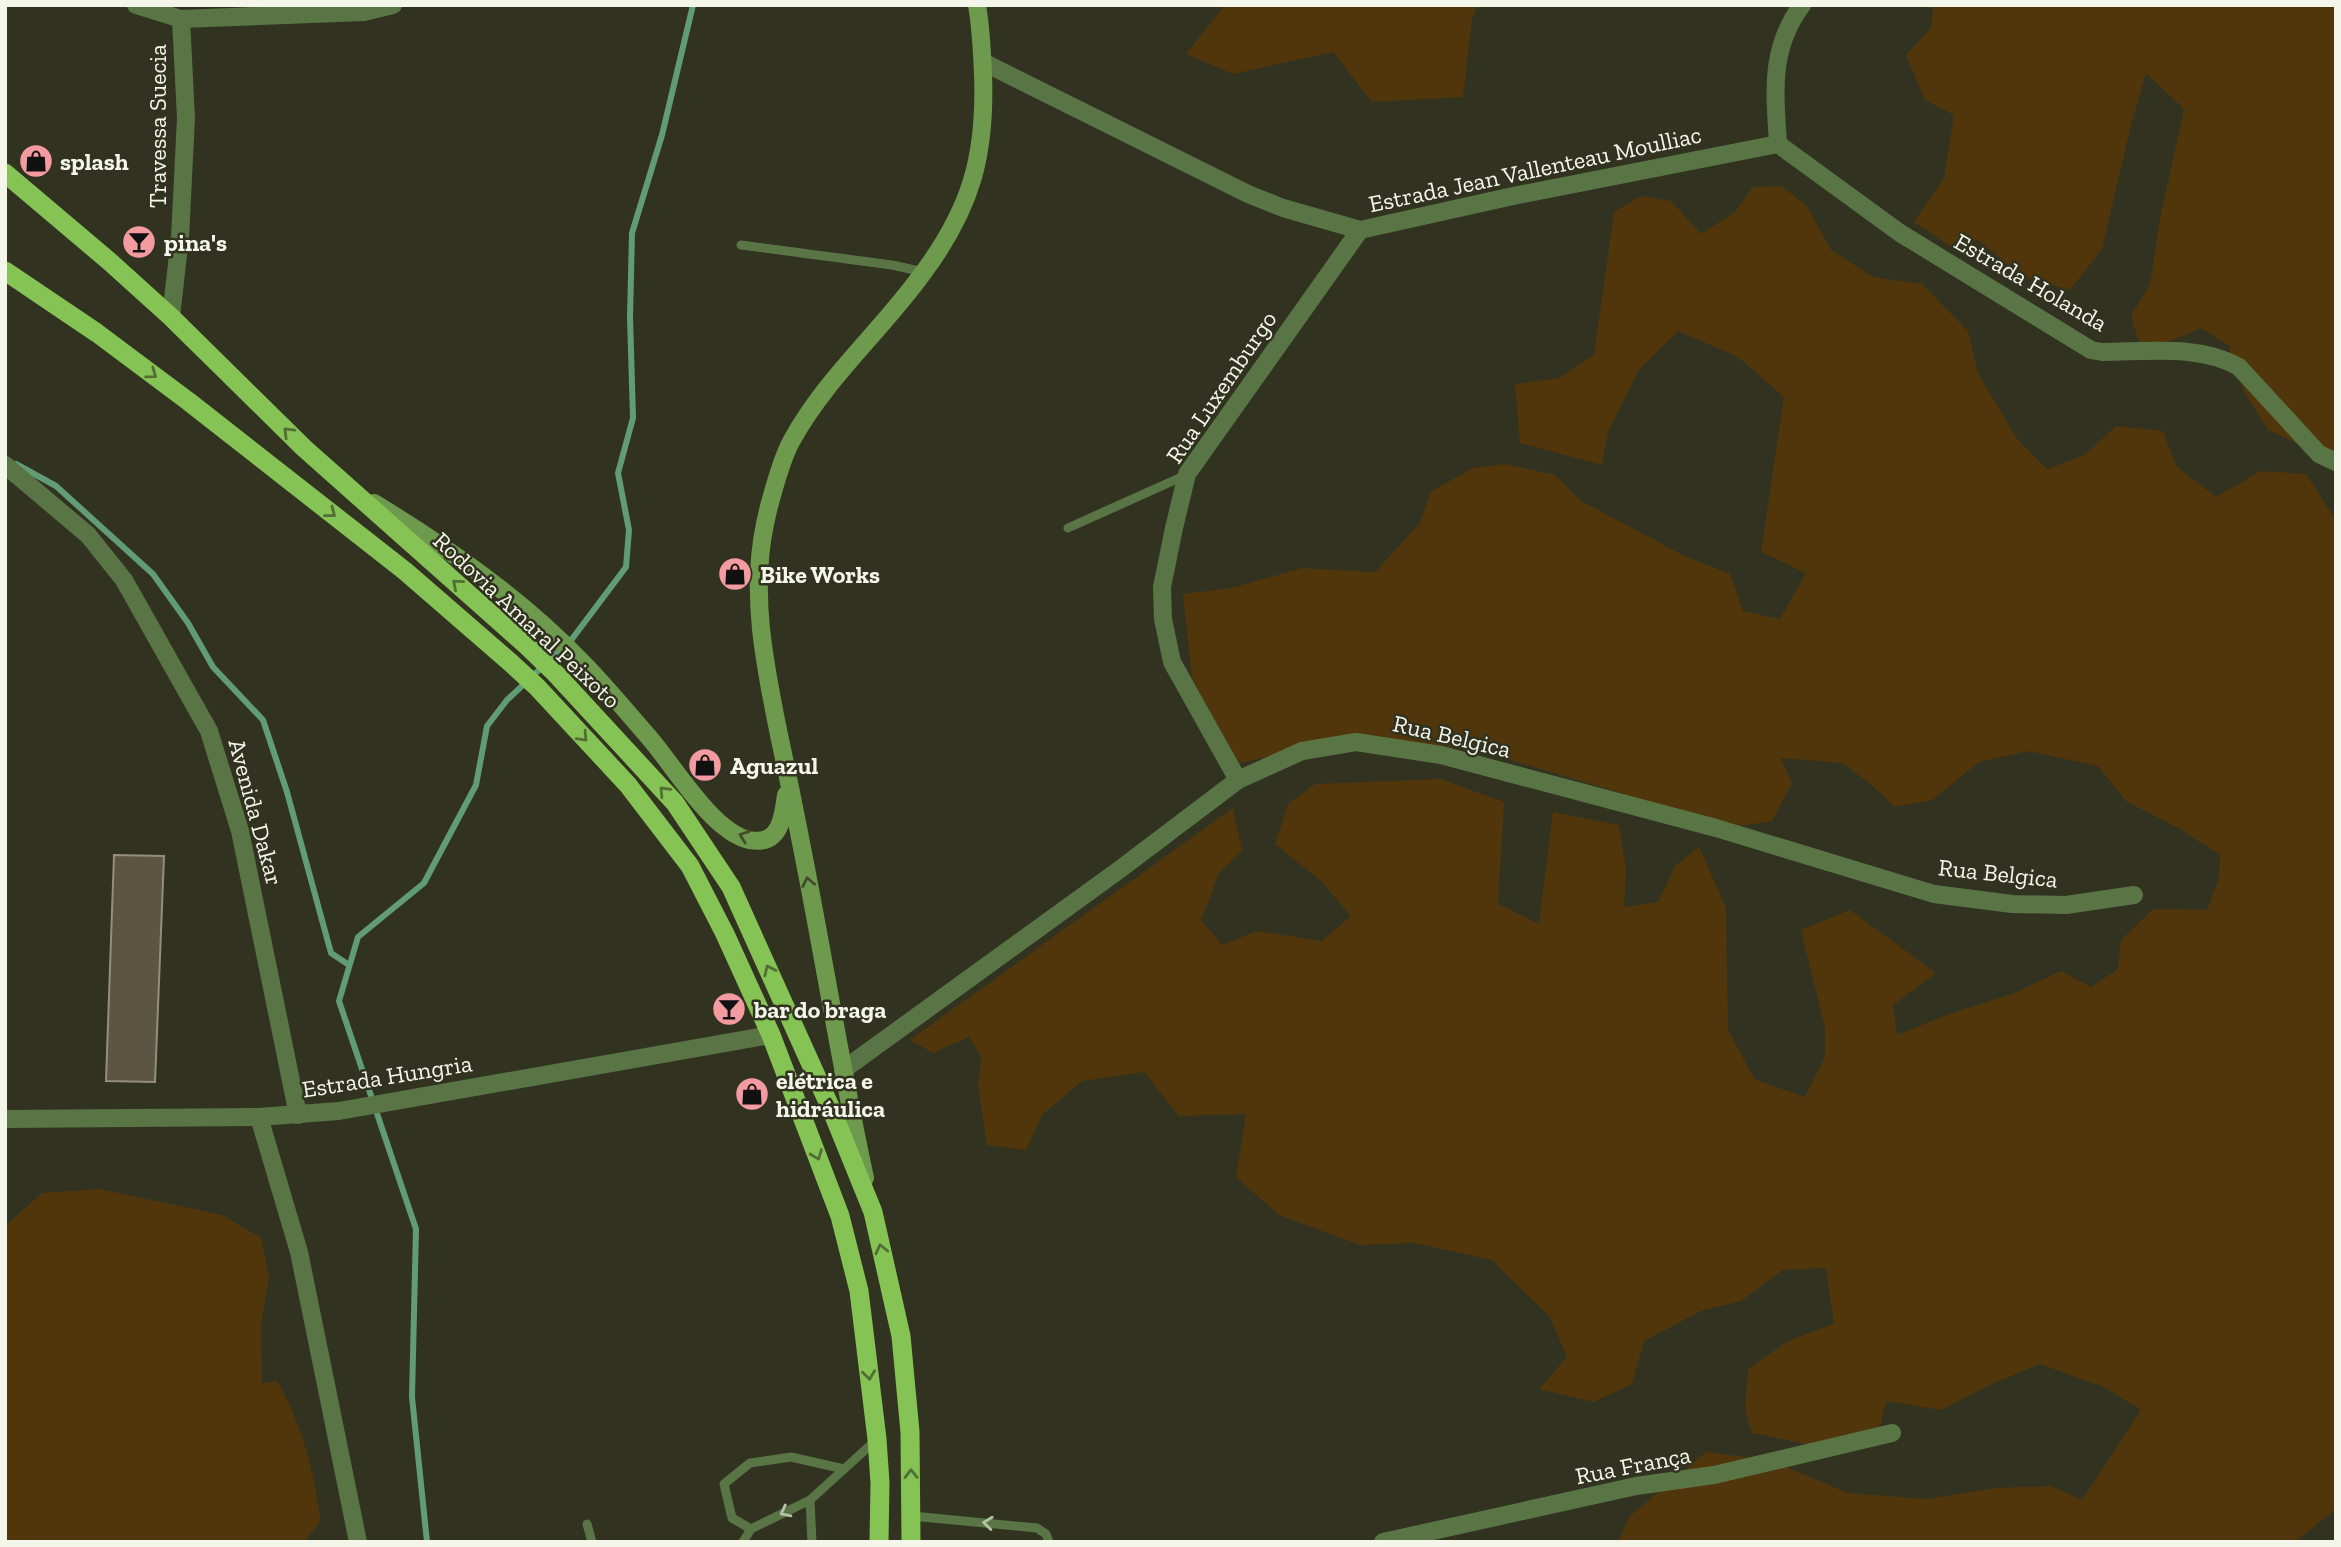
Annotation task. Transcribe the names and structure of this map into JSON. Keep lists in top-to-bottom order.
{
  "streets": {
    "highway": ["Rodovia Amaral Peixoto"],
    "street": [
      "Travessa Suecia",
      "Estrada Jean Vallenteau Moulliac",
      "Estrada Holanda",
      "Rua Luxemburgo",
      "Rua Belgica",
      "Avenida Dakar",
      "Estrada Hungria",
      "Rua França"
    ]
  },
  "crossings": [
    ["Travessa Suecia", "Rodovia Amaral Peixoto"],
    ["Estrada Jean Vallenteau Moulliac", "Estrada Holanda"],
    ["Estrada Jean Vallenteau Moulliac", "Rua Luxemburgo"],
    ["Rua Luxemburgo", "Rua Belgica"],
    ["Rodovia Amaral Peixoto", "Estrada Hungria"],
    ["Avenida Dakar", "Estrada Hungria"]
  ],
  "places": {
    "shop": [
      "splash",
      "Bike Works",
      "Aguazul",
      "elétrica e hidráulica"
    ],
    "bar": ["pina's", "bar do braga"]
  }
}
